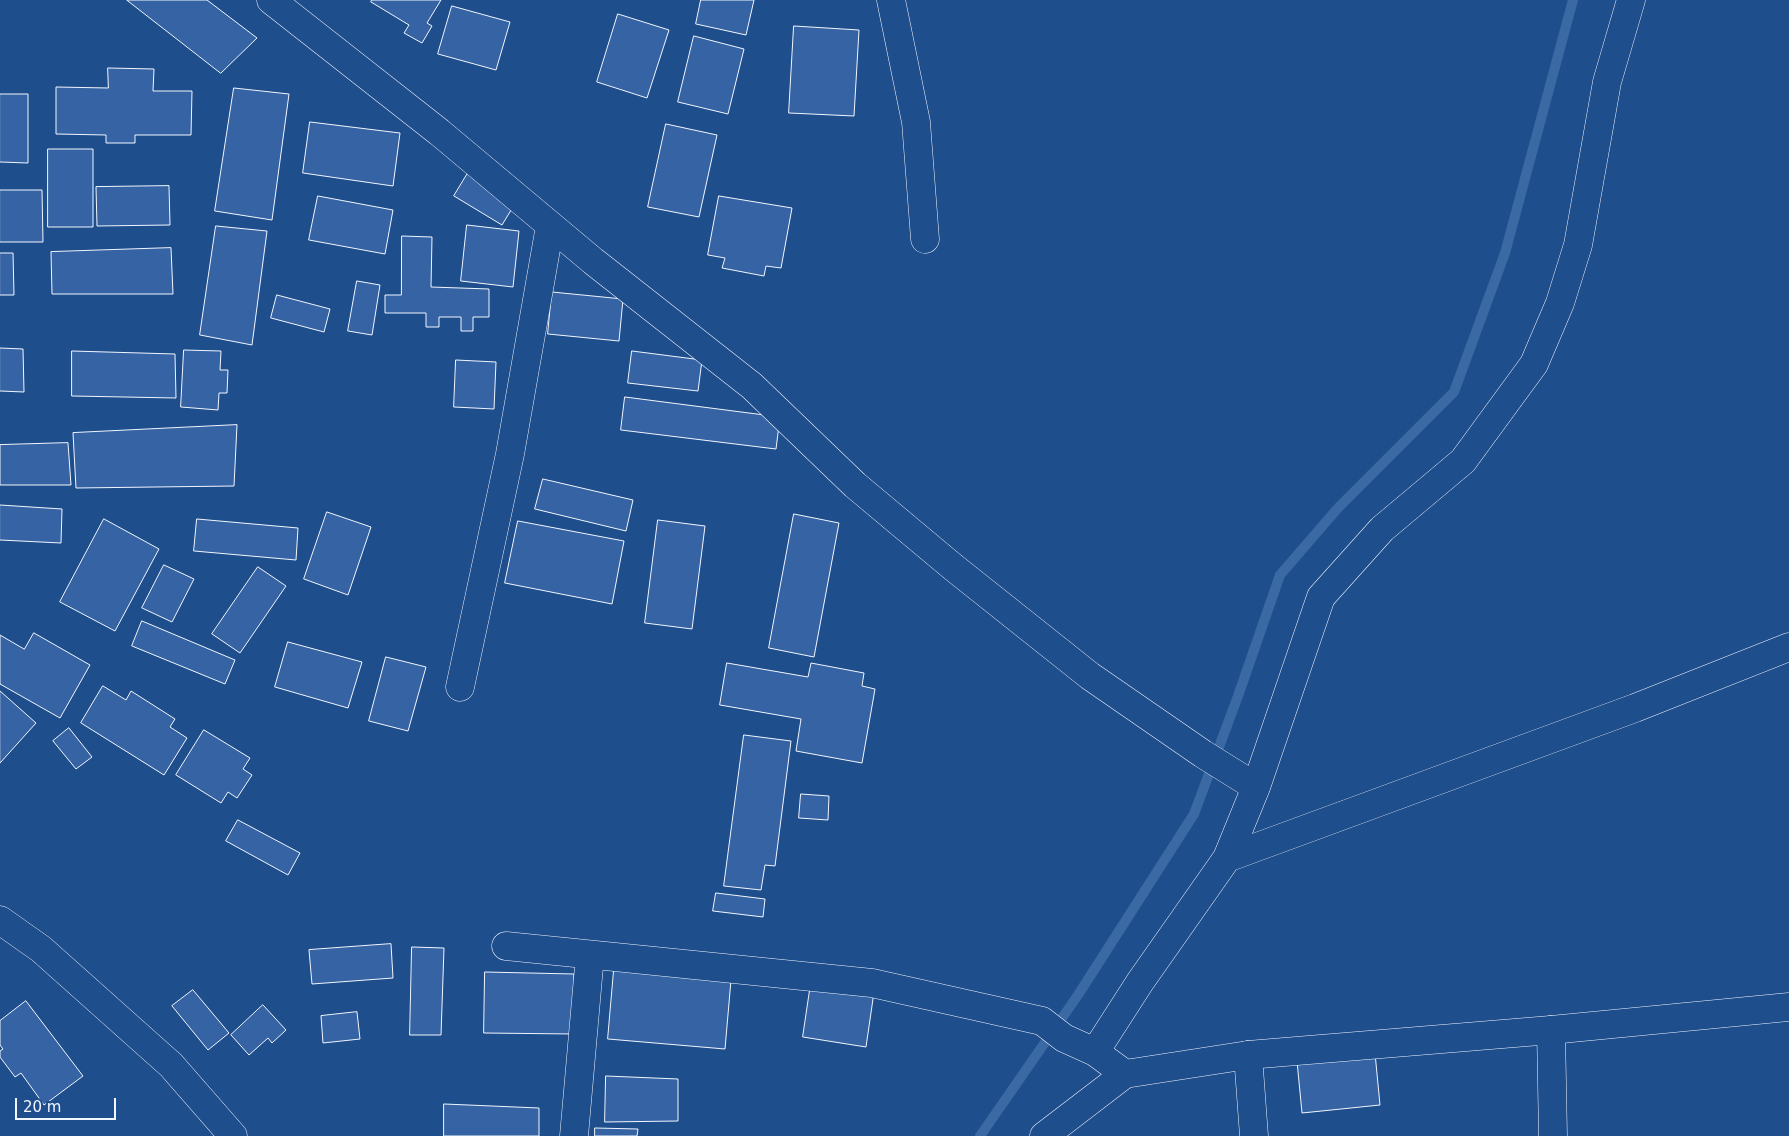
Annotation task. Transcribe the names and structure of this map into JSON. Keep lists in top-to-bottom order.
{
  "scale_bar": "20 m"
}
